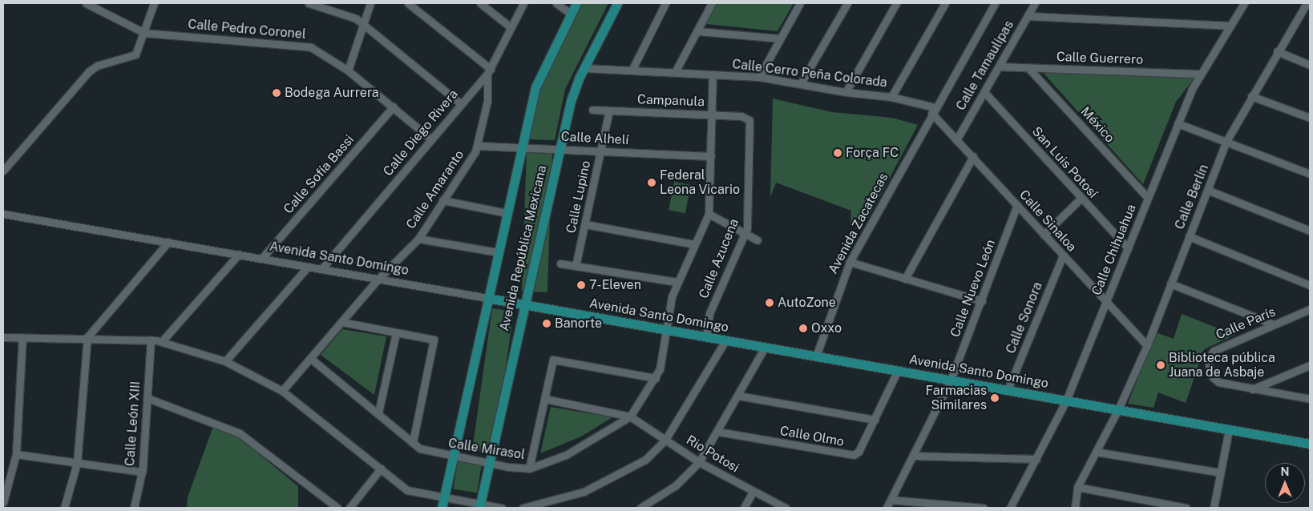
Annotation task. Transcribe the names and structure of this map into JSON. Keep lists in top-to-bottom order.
{
  "streets": {
    "main road": ["Avenida República Mexicana", "Avenida Santo Domingo"],
    "street": [
      "Calle Pedro Coronel",
      "Calle Guerrero",
      "Calle Tamaulipas",
      "Calle Cerro Peña Colorada",
      "Campanula",
      "México",
      "Calle Diego Rivera",
      "Calle Alhelí",
      "San Luis Potosí",
      "Calle Sofía Bassi",
      "Calle Amaranto",
      "Calle Lupino",
      "Calle Berlín",
      "Calle Sinaloa",
      "Avenida Zacatecas",
      "Calle Chihuahua",
      "Calle Azucena",
      "Calle Nuevo León",
      "Calle Sonora",
      "Calle París",
      "Calle León XIII",
      "Calle Olmo",
      "Calle Mirasol",
      "Rio Potosi"
    ]
  },
  "crossings": [
    ["Calle Pedro Coronel", "Calle Diego Rivera"],
    ["Calle Pedro Coronel", "Calle Sofía Bassi"],
    ["Calle Guerrero", "Calle Tamaulipas"],
    ["Calle Guerrero", "México"],
    ["Calle Guerrero", "Calle Chihuahua"],
    ["Calle Tamaulipas", "San Luis Potosí"],
    ["Calle Tamaulipas", "Calle Sinaloa"],
    ["Calle Cerro Peña Colorada", "Calle Sinaloa"],
    ["Calle Cerro Peña Colorada", "Avenida Zacatecas"],
    ["Calle Cerro Peña Colorada", "Avenida República Mexicana"],
    ["Calle Cerro Peña Colorada", "Calle Mirasol"],
    ["Campanula", "Calle Lupino"],
    ["Campanula", "Calle Azucena"],
    ["Campanula", "Calle Mirasol"],
    ["México", "Calle Chihuahua"],
    ["Calle Diego Rivera", "Calle Amaranto"],
    ["Calle Diego Rivera", "Avenida Santo Domingo"],
    ["Calle Alhelí", "Calle Amaranto"],
    ["Calle Alhelí", "Calle Lupino"],
    ["Calle Alhelí", "Avenida República Mexicana"],
    ["Calle Alhelí", "Calle Mirasol"],
    ["San Luis Potosí", "Calle Chihuahua"],
    ["Calle Sofía Bassi", "Avenida Santo Domingo"],
    ["Calle Amaranto", "Avenida Santo Domingo"],
    ["Calle Amaranto", "Calle Mirasol"],
    ["Calle Berlín", "Calle Sinaloa"],
    ["Calle Berlín", "Avenida Santo Domingo"],
    ["Calle Sinaloa", "Avenida Zacatecas"],
    ["Calle Sinaloa", "Calle Chihuahua"],
    ["Calle Sinaloa", "Calle Nuevo León"],
    ["Calle Sinaloa", "Calle Sonora"],
    ["Avenida Zacatecas", "Avenida Santo Domingo"],
    ["Avenida República Mexicana", "Avenida Santo Domingo"],
    ["Avenida República Mexicana", "Calle Mirasol"],
    ["Calle Chihuahua", "Avenida Santo Domingo"],
    ["Avenida Santo Domingo", "Calle Azucena"],
    ["Avenida Santo Domingo", "Calle Nuevo León"],
    ["Avenida Santo Domingo", "Calle Sonora"],
    ["Avenida Santo Domingo", "Calle Olmo"],
    ["Avenida Santo Domingo", "Calle Mirasol"],
    ["Calle Mirasol", "Rio Potosi"]
  ],
  "places": [
    "Bodega Aurrera",
    "Força FC",
    "Federal Leona Vicario",
    "7-Eleven",
    "AutoZone",
    "Banorte",
    "Oxxo",
    "Biblioteca pública Juana de Asbaje",
    "Farmacias Similares"
  ],
  "north": "top"
}
